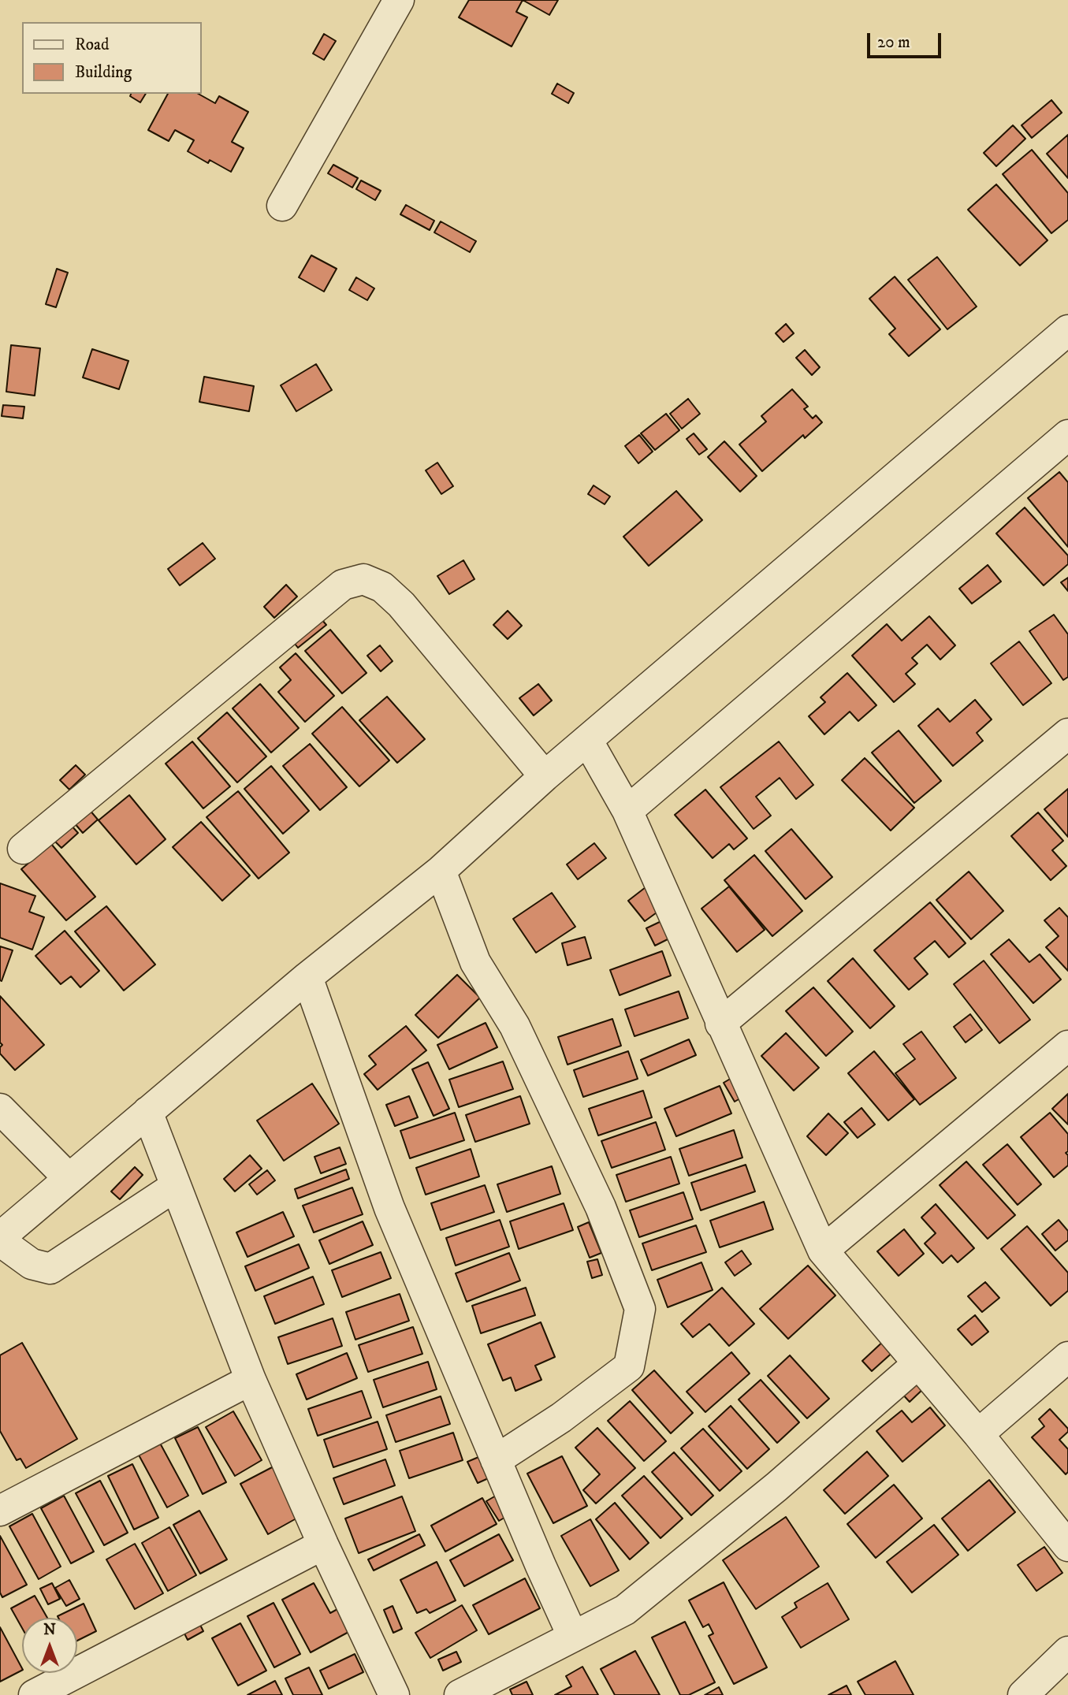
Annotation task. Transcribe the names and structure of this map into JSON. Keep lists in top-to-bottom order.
{
  "legend": ["Road", "Building"],
  "scale_bar": "20 m",
  "north": "top"
}
